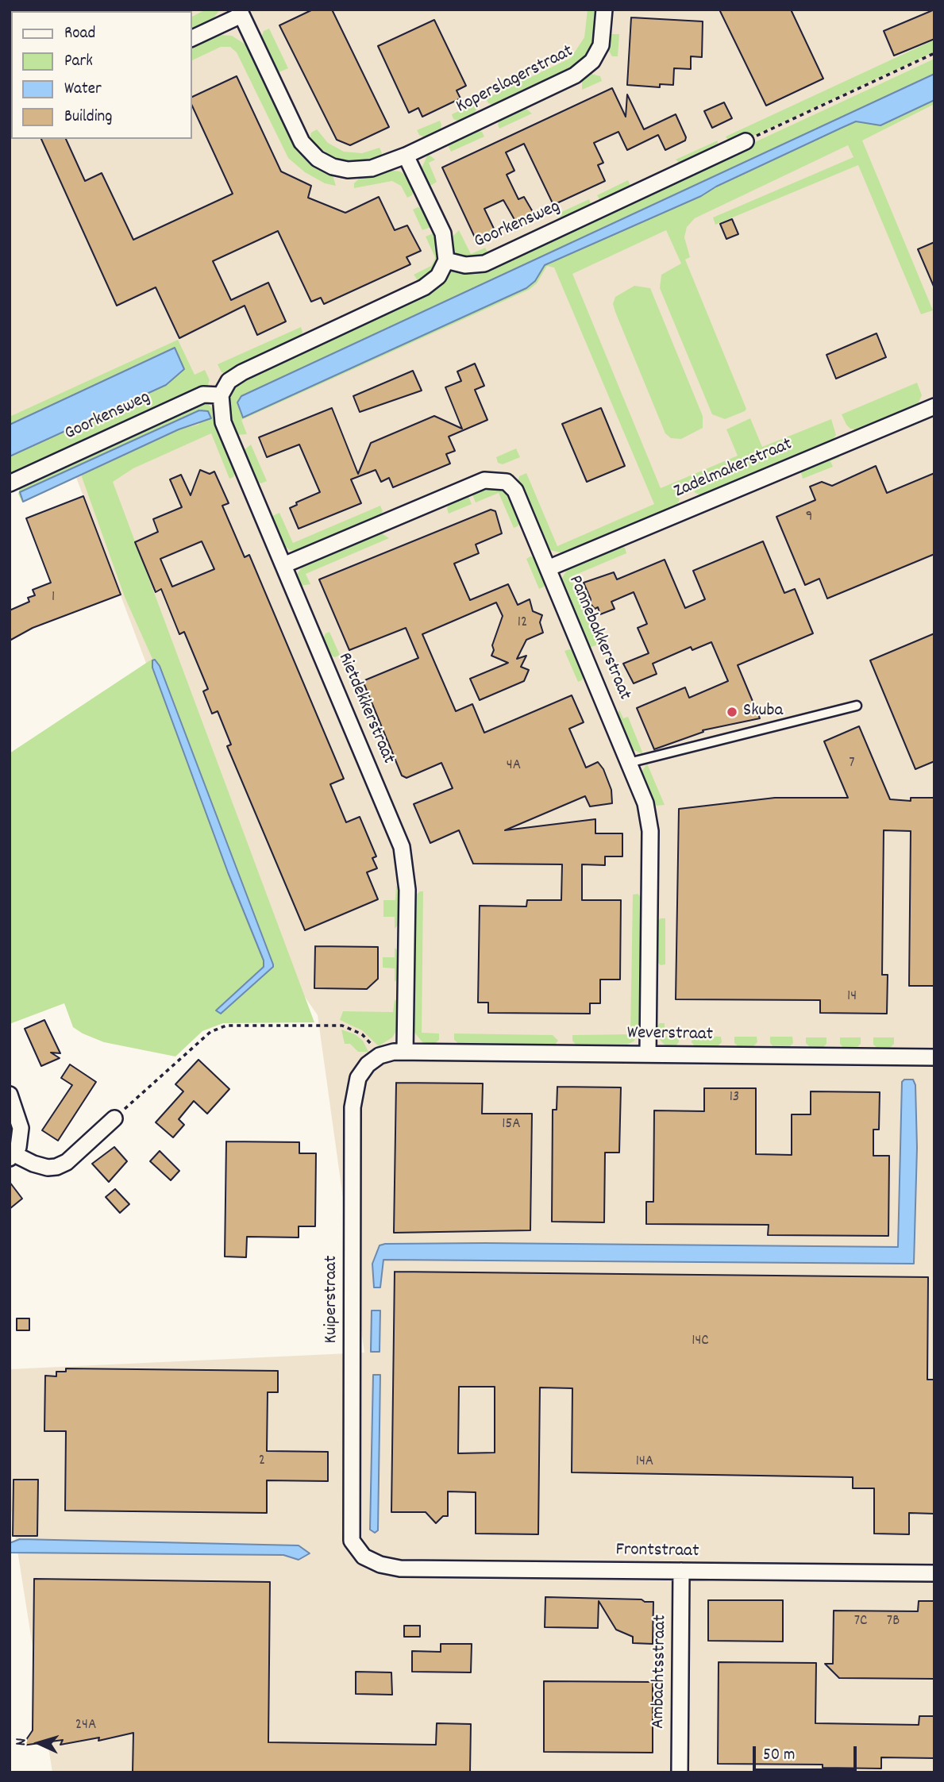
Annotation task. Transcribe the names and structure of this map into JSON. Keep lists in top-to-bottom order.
{
  "streets": {
    "street": [
      "Koperslagerstraat",
      "Goorkensweg",
      "Zadelmakerstraat",
      "Pannebakkerstraat",
      "Rietdekkerstraat",
      "Weverstraat",
      "Kuiperstraat",
      "Frontstraat",
      "Ambachtsstraat"
    ]
  },
  "crossings": [
    ["Goorkensweg", "Rietdekkerstraat"],
    ["Zadelmakerstraat", "Pannebakkerstraat"],
    ["Pannebakkerstraat", "Rietdekkerstraat"],
    ["Pannebakkerstraat", "Weverstraat"],
    ["Rietdekkerstraat", "Weverstraat"],
    ["Kuiperstraat", "Frontstraat"],
    ["Frontstraat", "Ambachtsstraat"]
  ],
  "places": ["Skuba"],
  "house_numbers": [
    "9",
    "1",
    "12",
    "7",
    "4A",
    "14",
    "13",
    "15A",
    "14C",
    "2",
    "14A",
    "7C",
    "7B",
    "24A"
  ],
  "legend": [
    "Road",
    "Park",
    "Water",
    "Building"
  ],
  "scale_bar": "50 m",
  "north": "left"
}
